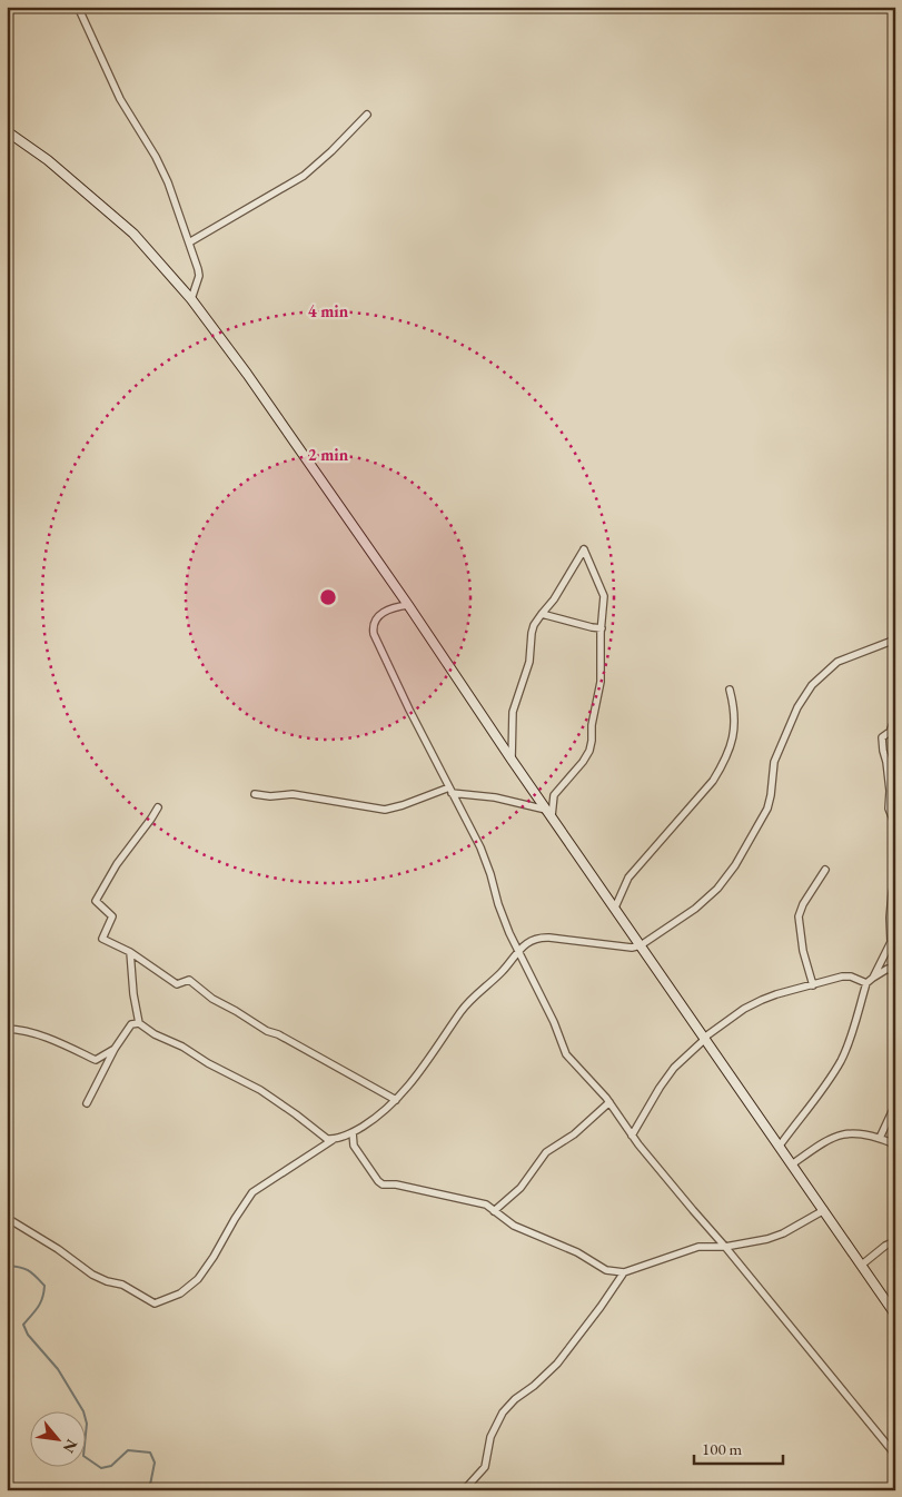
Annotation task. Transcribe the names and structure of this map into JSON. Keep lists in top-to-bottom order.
{
  "scale_bar": "100 m",
  "north": "bottom right",
  "rings": ["4 min", "2 min"]
}
